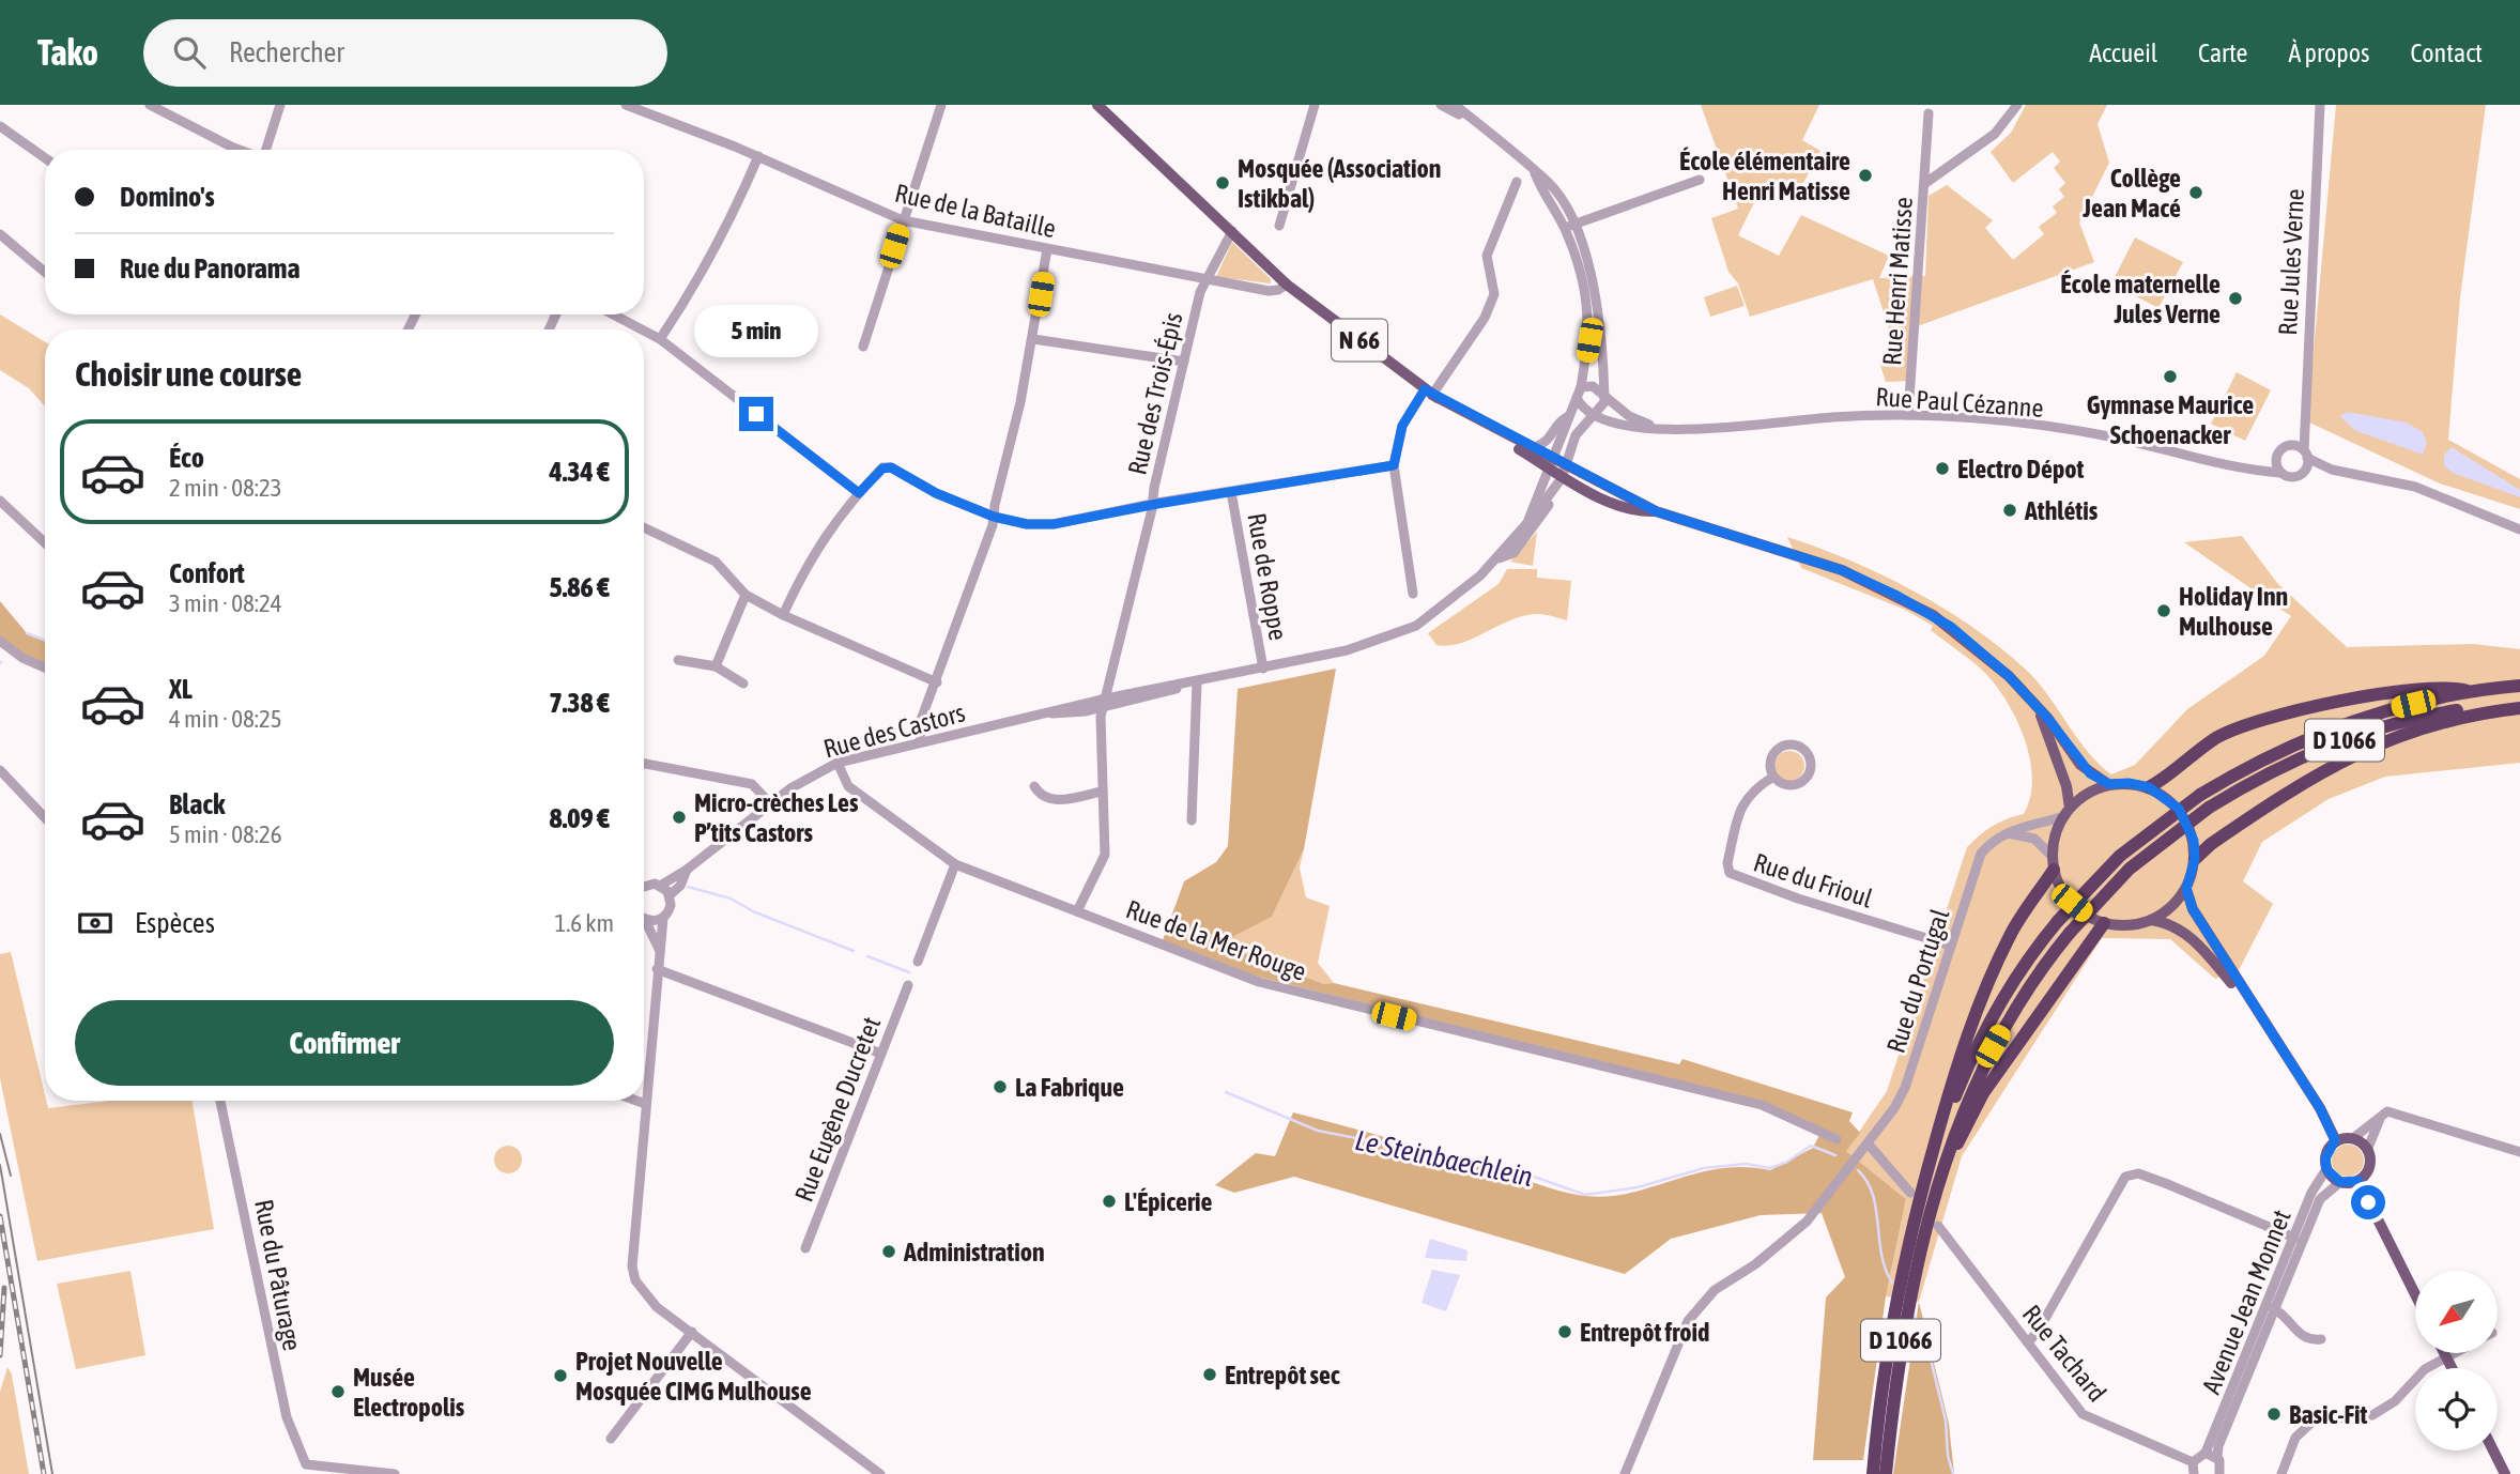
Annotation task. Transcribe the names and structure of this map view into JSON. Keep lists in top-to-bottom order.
{
  "streets": {
    "highway": ["D 1066"],
    "main road": ["N 66"],
    "street": [
      "Rue de la Bataille",
      "Rue Jules Verne",
      "Rue Henri Matisse",
      "Rue des Trois-Épis",
      "Rue Paul Cézanne",
      "Rue de Roppe",
      "Rue des Castors",
      "Rue du Frioul",
      "Rue de la Mer Rouge",
      "Rue du Portugal",
      "Rue Eugène Ducretet",
      "Rue du Pâturage",
      "Avenue Jean Monnet",
      "Rue Tachard"
    ]
  },
  "crossings": [
    ["Rue de la Bataille", "N 66"],
    ["Rue de la Bataille", "Rue des Trois-Épis"],
    ["Rue Jules Verne", "Rue Paul Cézanne"],
    ["Rue Henri Matisse", "Rue Paul Cézanne"],
    ["N 66", "Rue des Trois-Épis"],
    ["N 66", "Rue des Castors"],
    ["N 66", "Rue du Portugal"],
    ["Rue des Trois-Épis", "Rue des Castors"],
    ["Rue des Trois-Épis", "Rue de la Mer Rouge"],
    ["Rue de Roppe", "Rue des Castors"],
    ["Rue des Castors", "Rue de la Mer Rouge"],
    ["Rue du Frioul", "Rue du Portugal"]
  ],
  "water": ["Le Steinbaechlein"],
  "places": [
    "École élémentaire Henri Matisse",
    "Mosquée (Association Istikbal)",
    "Collège Jean Macé",
    "École maternelle Jules Verne",
    "Gymnase Maurice Schoenacker",
    "Electro Dépot",
    "Athlétis",
    "Holiday Inn Mulhouse",
    "Micro-crèches Les P’tits Castors",
    "La Fabrique",
    "L'Épicerie",
    "Administration",
    "Entrepôt froid",
    "Entrepôt sec",
    "Projet Nouvelle Mosquée CIMG Mulhouse",
    "Musée Electropolis",
    "Basic-Fit"
  ],
  "north": "bottom left",
  "page": {
    "header": "Tako",
    "search": "Rechercher",
    "nav": [
      "Accueil",
      "Carte",
      "À propos",
      "Contact"
    ],
    "banner": ["Domino's", "Rue du Panorama"],
    "bubble": "5 min",
    "heading": "Choisir une course",
    "list": [
      {
        "name": "Éco",
        "note": "2 min · 08:23",
        "value": "4.34 €"
      },
      {
        "name": "Confort",
        "note": "3 min · 08:24",
        "value": "5.86 €"
      },
      {
        "name": "XL",
        "note": "4 min · 08:25",
        "value": "7.38 €"
      },
      {
        "name": "Black",
        "note": "5 min · 08:26",
        "value": "8.09 €"
      }
    ],
    "pay": ["Espèces", "1.6 km"],
    "buttons": "Confirmer"
  }
}
